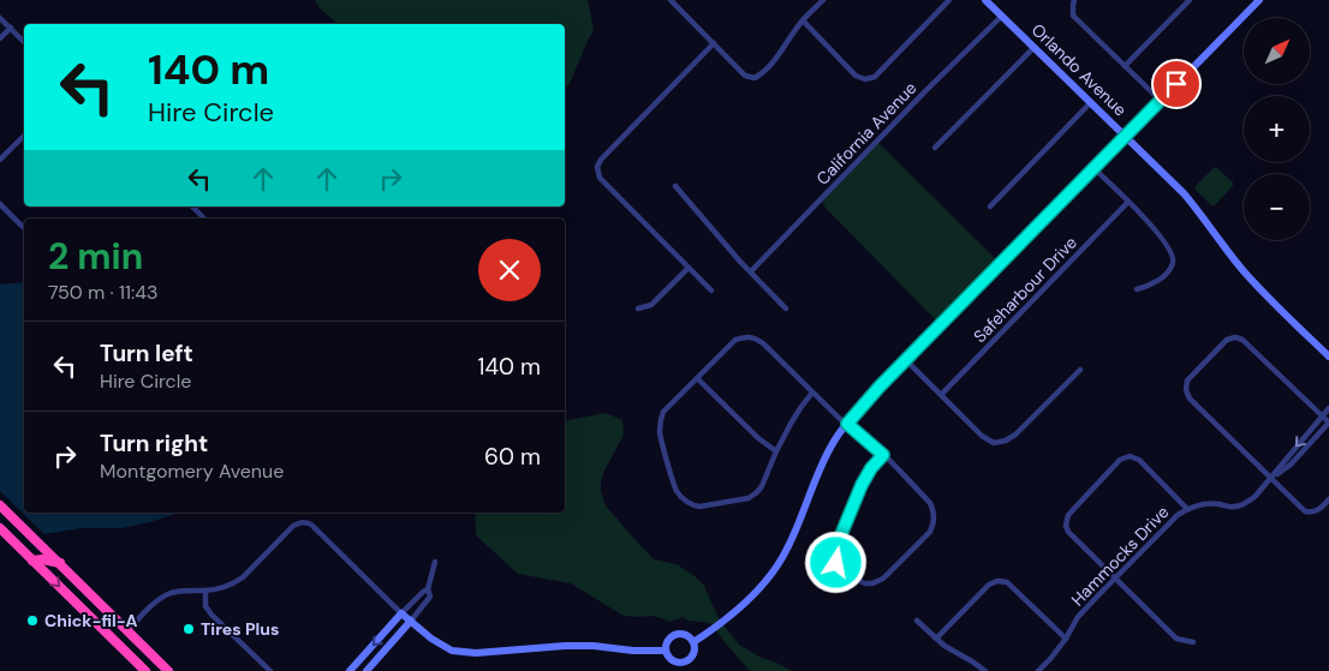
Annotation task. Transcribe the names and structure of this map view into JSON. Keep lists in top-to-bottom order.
{
  "streets": {
    "street": [
      "Orlando Avenue",
      "California Avenue",
      "Safeharbour Drive",
      "Hammocks Drive"
    ]
  },
  "crossings": [
    ["Orlando Avenue", "California Avenue"]
  ],
  "places": ["Chick-fil-A", "Tires Plus"],
  "north": "top right",
  "page": {
    "map_buttons": ["+", "−"],
    "turn": ["140 m", "Hire Circle"],
    "heading": ["2 min", "750 m · 11:43"],
    "list": [
      {
        "name": "Turn left",
        "note": "Hire Circle",
        "value": "140 m"
      },
      {
        "name": "Turn right",
        "note": "Montgomery Avenue",
        "value": "60 m"
      }
    ]
  }
}
